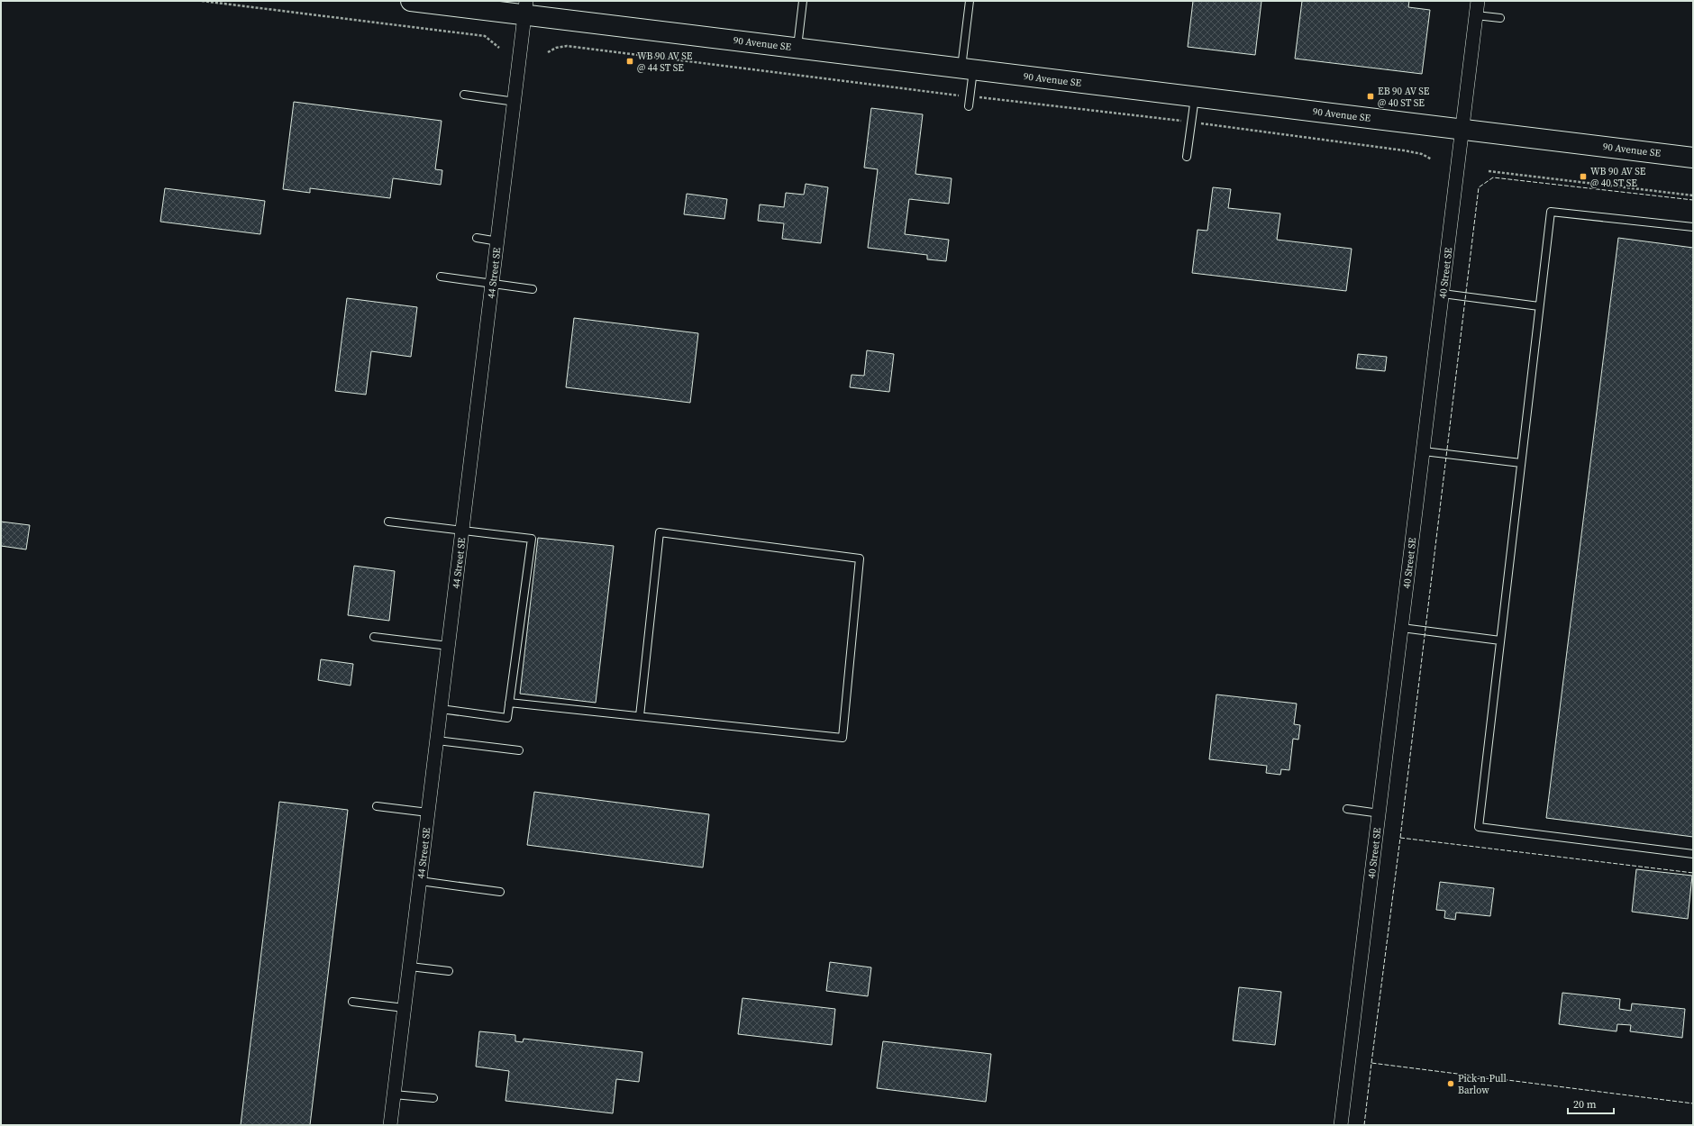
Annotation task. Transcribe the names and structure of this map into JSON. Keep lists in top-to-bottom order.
{
  "streets": {
    "street": ["90 Avenue SE", "44 Street SE", "40 Street SE"]
  },
  "crossings": [
    ["90 Avenue SE", "44 Street SE"],
    ["90 Avenue SE", "40 Street SE"]
  ],
  "places": {
    "transit": ["WB 90 AV SE @ 44 ST SE", "EB 90 AV SE @ 40 ST SE", "WB 90 AV SE @ 40 ST SE"],
    "other": ["Pick-n-Pull Barlow"]
  },
  "scale_bar": "20 m"
}
